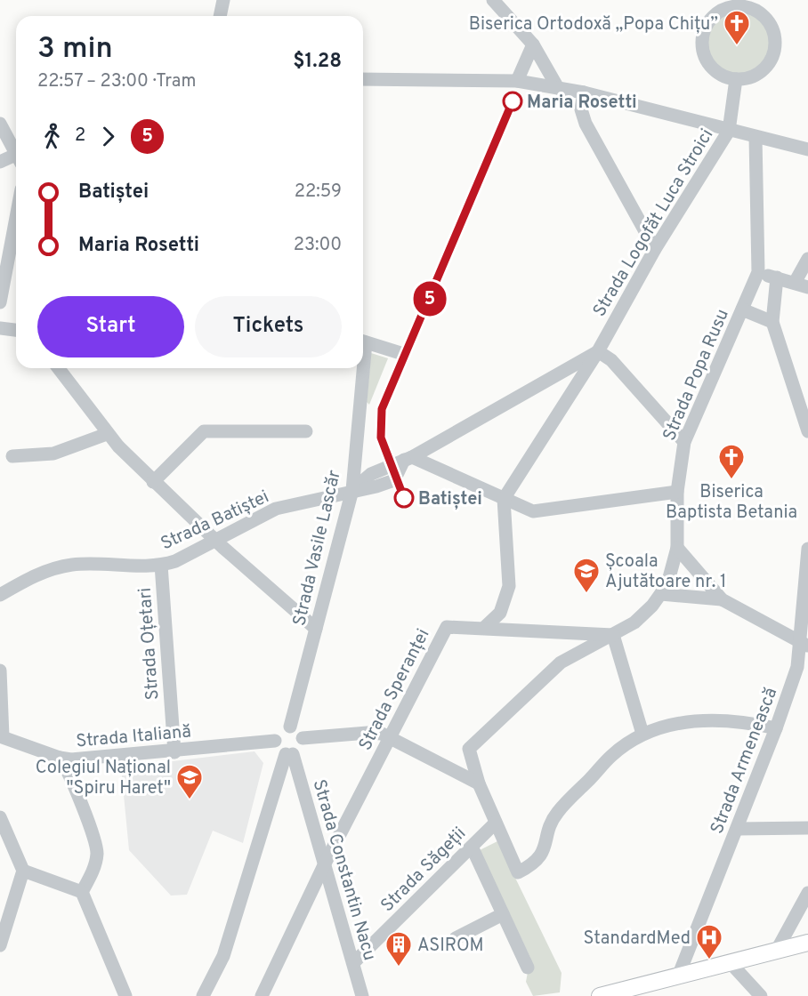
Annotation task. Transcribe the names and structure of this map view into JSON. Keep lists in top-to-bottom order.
{
  "streets": {
    "street": [
      "Strada Logofăt Luca Stroici",
      "Strada Popa Rusu",
      "Strada Batiștei",
      "Strada Vasile Lascăr",
      "Strada Oțetari",
      "Strada Speranței",
      "Strada Italiană",
      "Strada Armenească",
      "Strada Săgeții",
      "Strada Constantin Nacu"
    ]
  },
  "crossings": [
    ["Strada Popa Rusu", "Strada Speranței"],
    ["Strada Batiștei", "Strada Vasile Lascăr"],
    ["Strada Batiștei", "Strada Oțetari"],
    ["Strada Vasile Lascăr", "Strada Italiană"],
    ["Strada Vasile Lascăr", "Strada Constantin Nacu"],
    ["Strada Oțetari", "Strada Italiană"],
    ["Strada Speranței", "Strada Constantin Nacu"],
    ["Strada Italiană", "Strada Constantin Nacu"],
    ["Strada Săgeții", "Strada Constantin Nacu"]
  ],
  "places": {
    "church": ["Biserica Ortodoxă „Popa Chițu”", "Biserica Baptista Betania"],
    "other": ["Maria Rosetti", "Batiștei"],
    "school or university": ["Școala Ajutătoare nr. 1", "Colegiul Național \"Spiru Haret\""],
    "hospital": ["StandardMed"],
    "building": ["ASIROM"]
  },
  "lines": ["tram line 5"],
  "page": {
    "on_map": "5",
    "heading": ["3 min", "22:57 – 23:00 · Tram", "$1.28"],
    "legs": ["2", "5"],
    "list": [
      {
        "name": "Batiștei",
        "value": "22:59"
      },
      {
        "name": "Maria Rosetti",
        "value": "23:00"
      }
    ],
    "buttons": ["Start", "Tickets"]
  }
}
